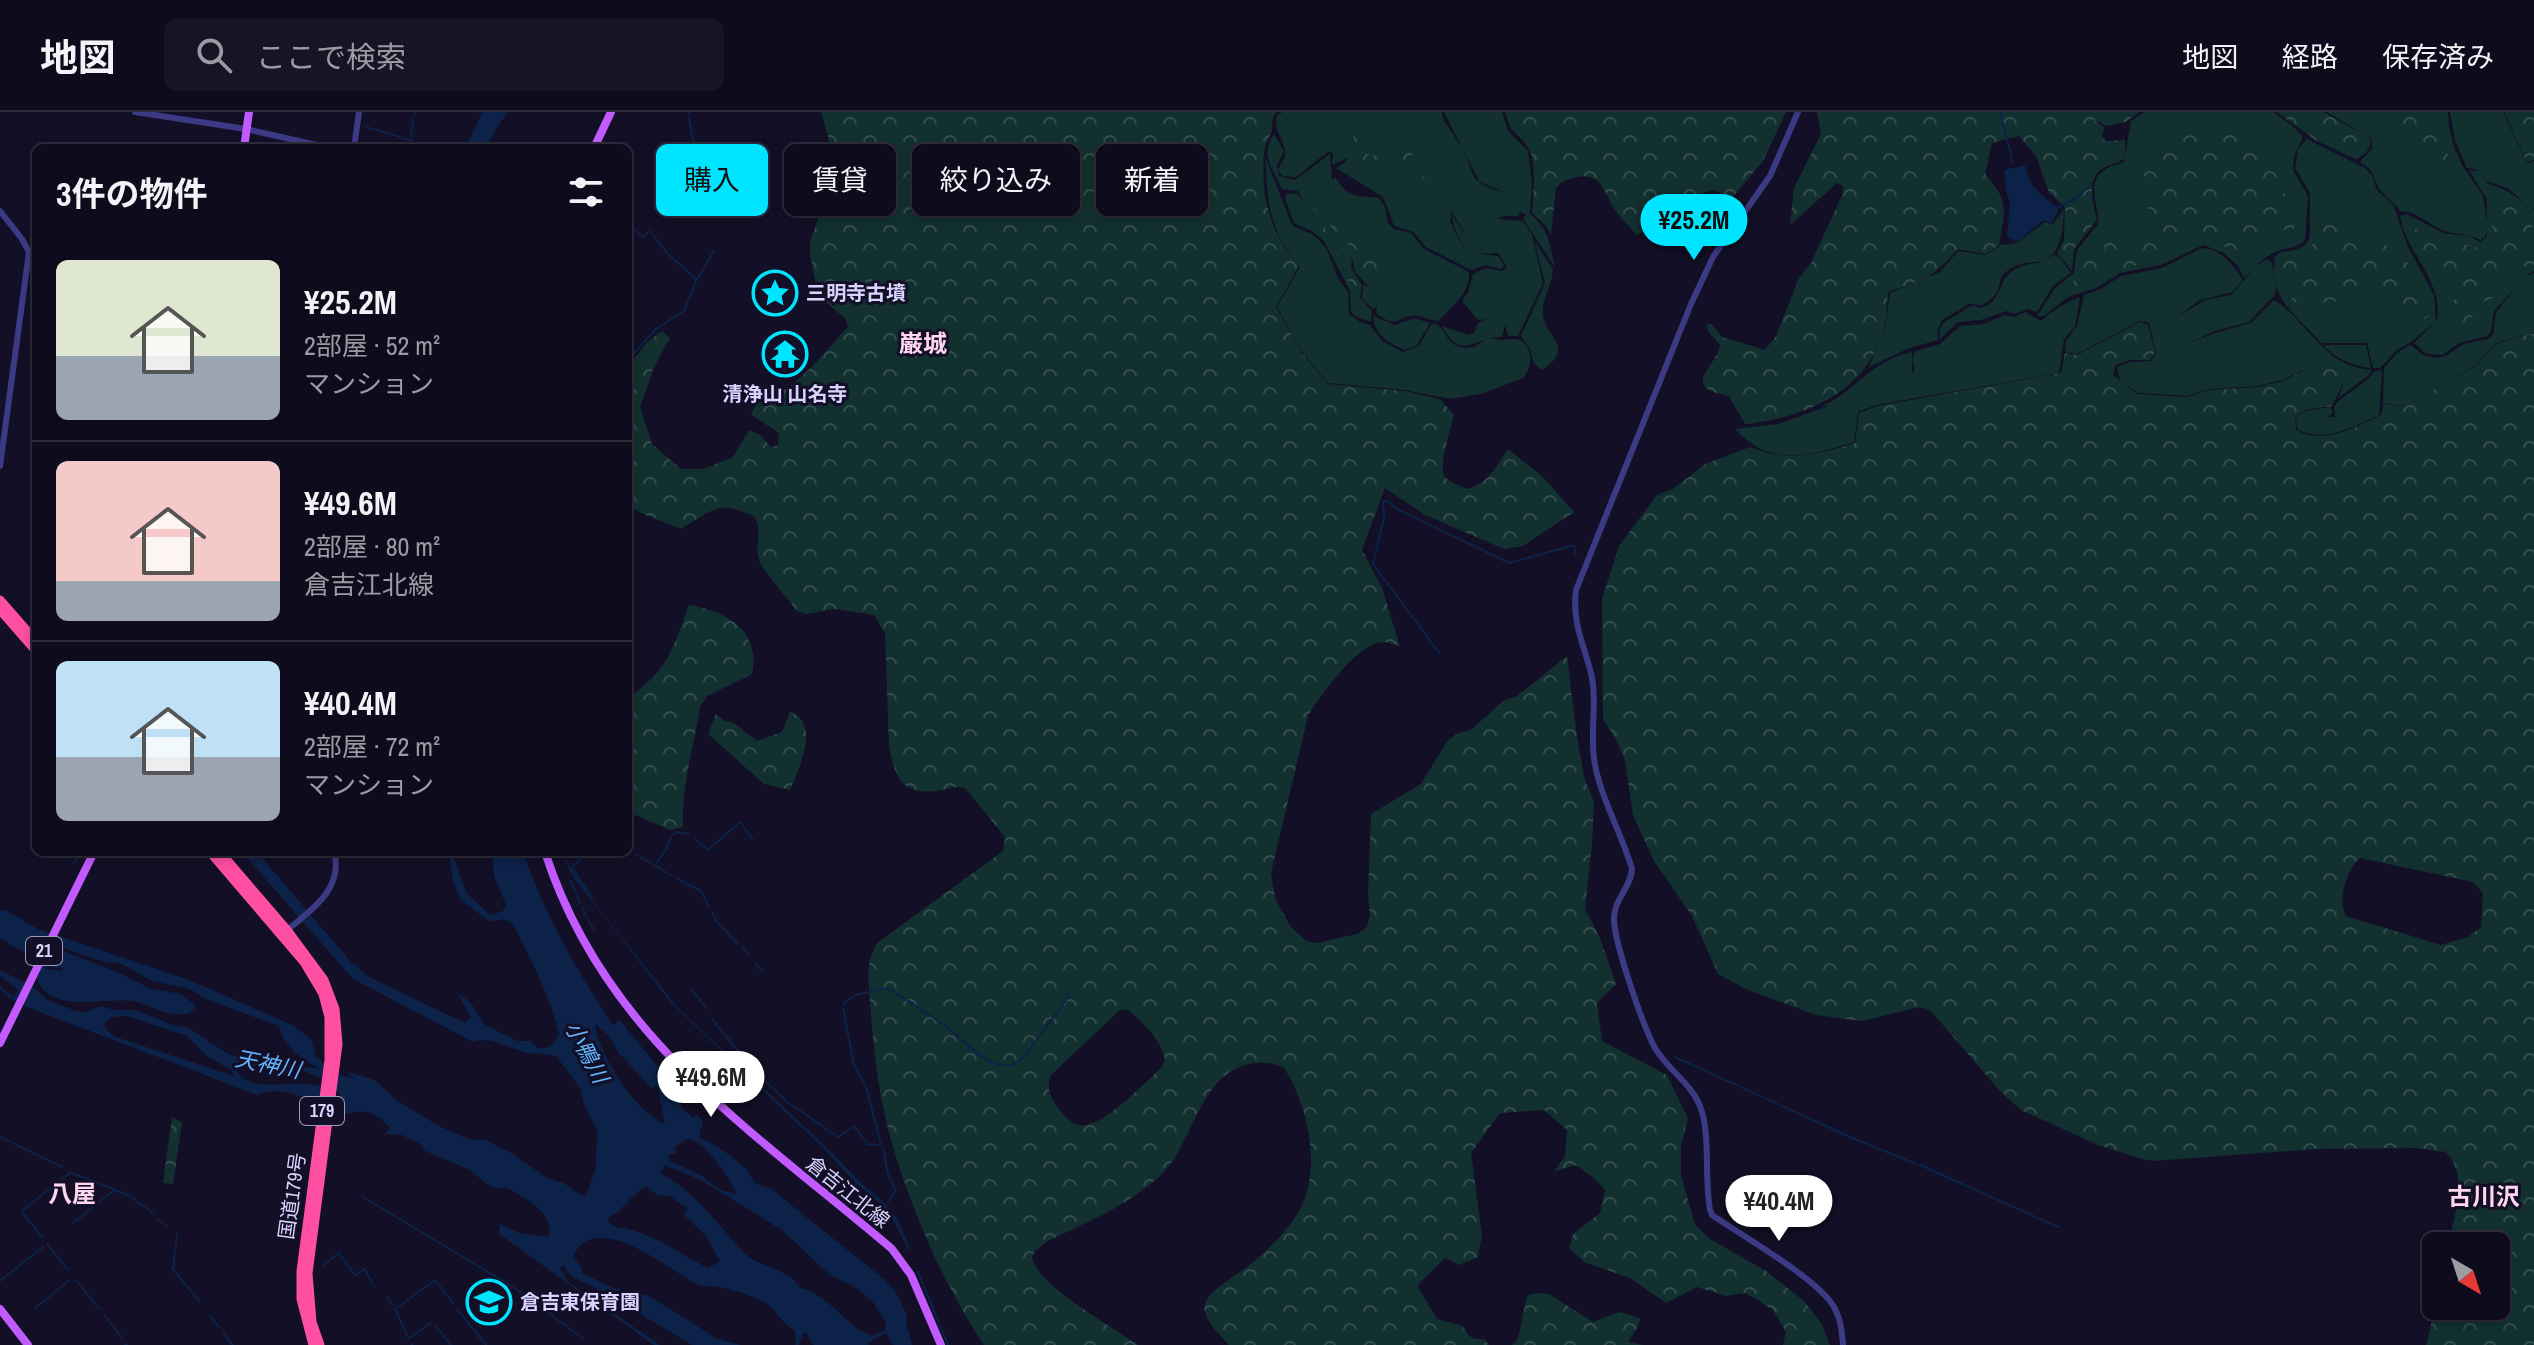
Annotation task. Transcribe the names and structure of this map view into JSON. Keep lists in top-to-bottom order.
{
  "streets": {
    "highway": ["179", "国道179号"],
    "main road": ["21", "倉吉江北線"]
  },
  "districts": ["巌城", "八屋", "古川沢"],
  "water": ["小鴨川", "天神川"],
  "places": {
    "place": ["三明寺古墳"],
    "temple": ["清浄山 山名寺"],
    "school or university": ["倉吉東保育園"]
  },
  "north": "bottom right",
  "page": {
    "header": "地図",
    "search": "ここで検索",
    "nav": ["地図", "経路", "保存済み"],
    "chip": [
      "購入",
      "賃貸",
      "絞り込み",
      "新着"
    ],
    "heading": "3件の物件",
    "price": ["¥25.2M", "¥49.6M", "¥40.4M"],
    "list": [
      {
        "name": "¥25.2M",
        "note": "2部屋 · 52 m² · マンション"
      },
      {
        "name": "¥49.6M",
        "note": "2部屋 · 80 m² · 倉吉江北線"
      },
      {
        "name": "¥40.4M",
        "note": "2部屋 · 72 m² · マンション"
      }
    ]
  }
}
